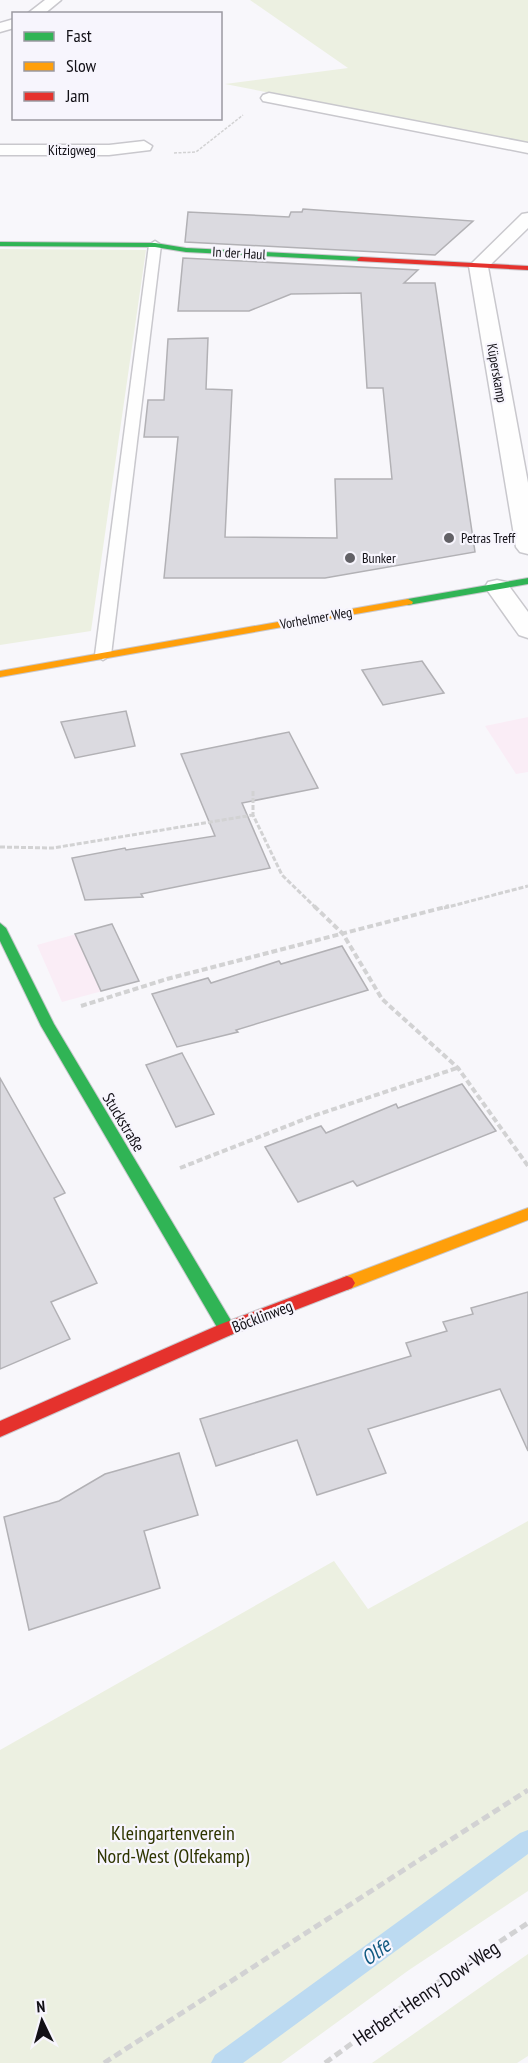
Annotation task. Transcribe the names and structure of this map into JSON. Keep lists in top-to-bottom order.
{
  "streets": {
    "street": [
      "Kitzigweg",
      "In der Haul",
      "Küperskamp",
      "Vorhelmer Weg",
      "Stuckstraße",
      "Böcklinweg"
    ],
    "path": ["Herbert-Henry-Dow-Weg"]
  },
  "crossings": [
    ["In der Haul", "Küperskamp"],
    ["Stuckstraße", "Böcklinweg"]
  ],
  "water": ["Olfe"],
  "parks": ["Kleingartenverein Nord-West (Olfekamp)"],
  "places": ["Petras Treff", "Bunker"],
  "legend": ["Fast", "Slow", "Jam"],
  "north": "top"
}
